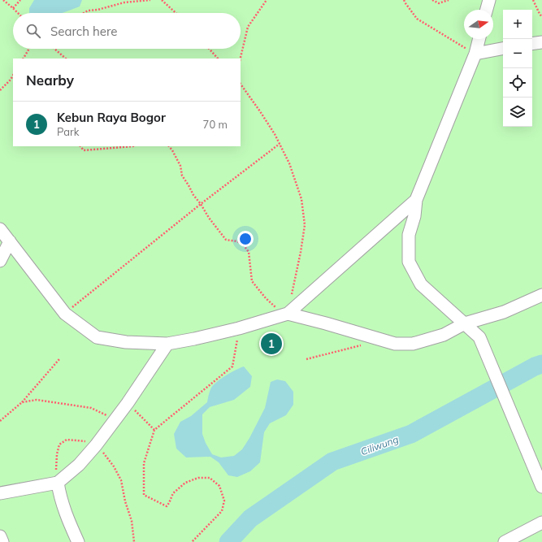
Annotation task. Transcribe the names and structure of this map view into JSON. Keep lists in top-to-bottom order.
{
  "water": ["Ciliwung"],
  "north": "right",
  "page": {
    "map_buttons": ["+", "−"],
    "search": "Search here",
    "heading": "Nearby",
    "list": [
      {
        "mark": "1",
        "name": "Kebun Raya Bogor",
        "note": "Park",
        "value": "70 m"
      }
    ],
    "pins": "1"
  }
}
